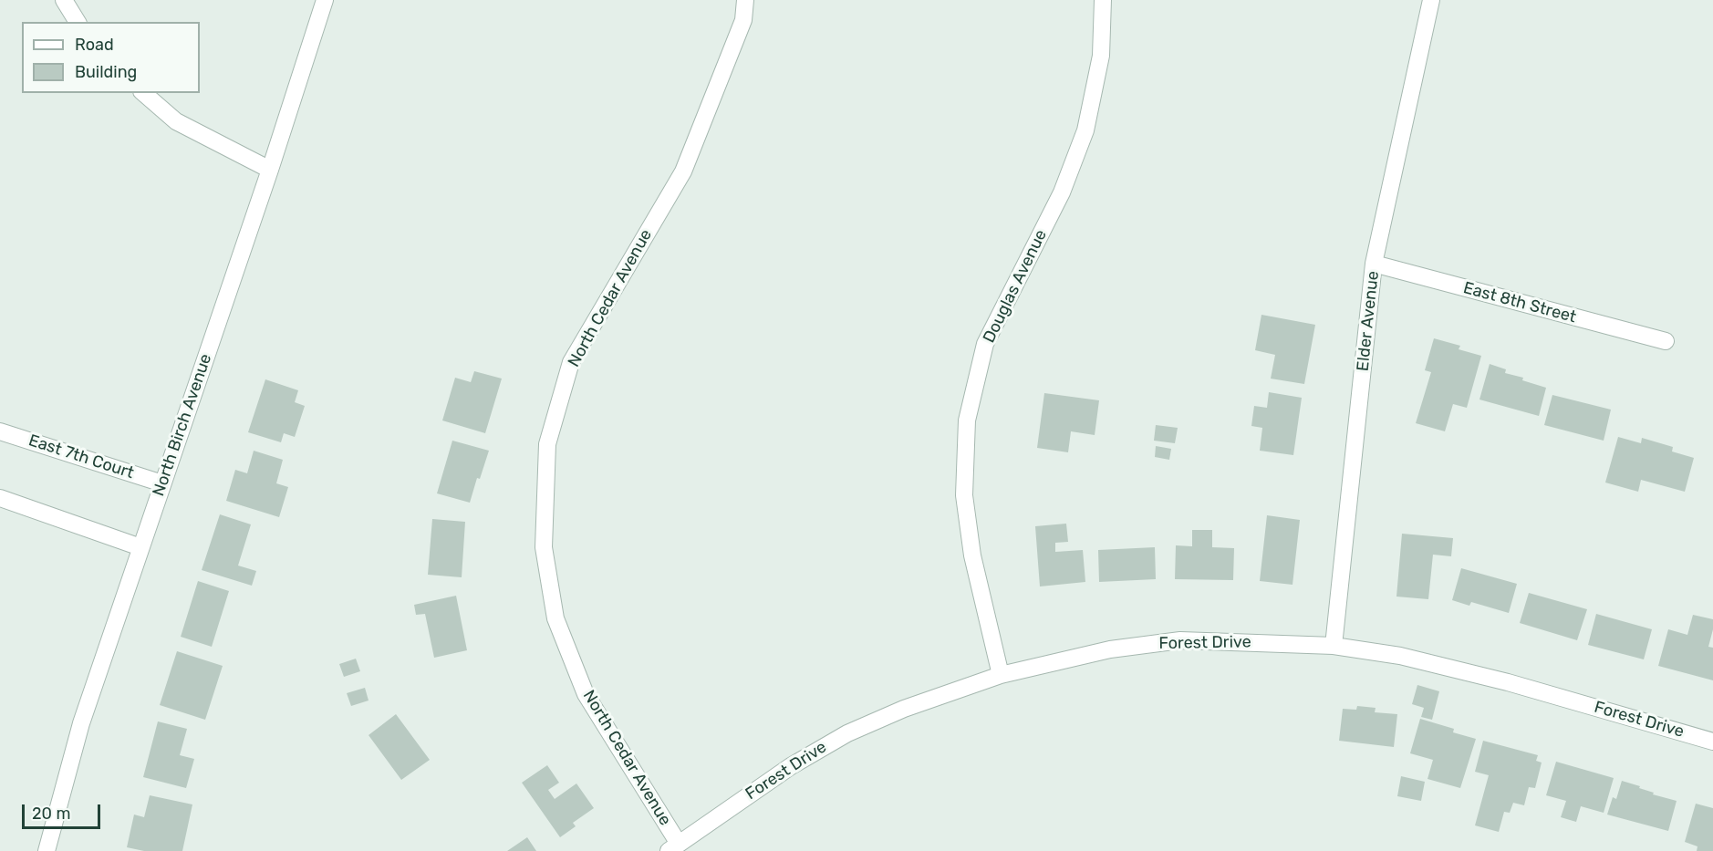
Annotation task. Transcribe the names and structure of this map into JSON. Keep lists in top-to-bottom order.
{
  "streets": {
    "street": [
      "Douglas Avenue",
      "North Cedar Avenue",
      "East 8th Street",
      "Elder Avenue",
      "North Birch Avenue",
      "East 7th Court",
      "Forest Drive"
    ]
  },
  "crossings": [
    ["Douglas Avenue", "Forest Drive"],
    ["North Cedar Avenue", "Forest Drive"],
    ["East 8th Street", "Elder Avenue"],
    ["Elder Avenue", "Forest Drive"],
    ["North Birch Avenue", "East 7th Court"]
  ],
  "legend": ["Road", "Building"],
  "scale_bar": "20 m"
}
